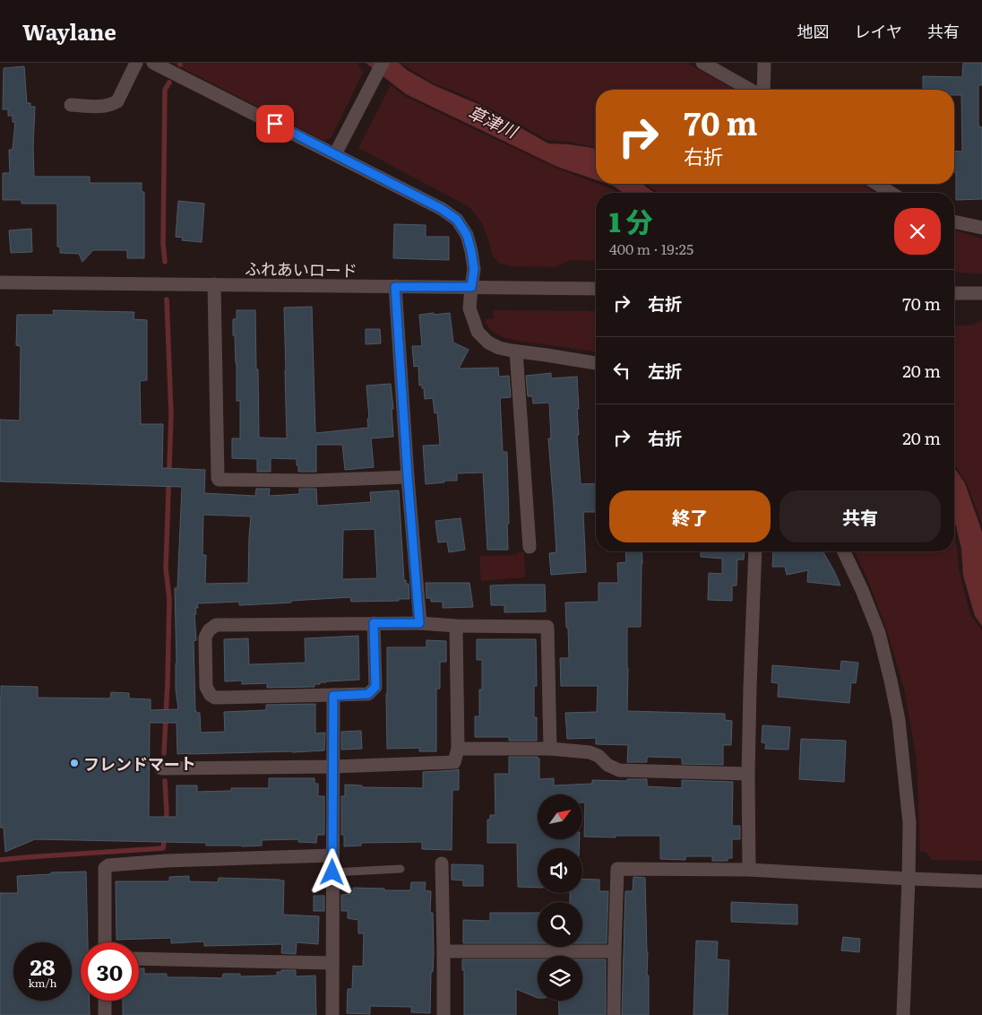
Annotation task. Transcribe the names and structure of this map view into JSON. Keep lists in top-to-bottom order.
{
  "streets": {
    "street": ["ふれあいロード"]
  },
  "water": ["草津川"],
  "places": ["フレンドマート"],
  "north": "top right",
  "page": {
    "header": "Waylane",
    "nav": ["地図", "レイヤ", "共有"],
    "turn": ["70 m", "右折"],
    "heading": ["1 分", "400 m · 19:25"],
    "list": [
      {
        "name": "右折",
        "value": "70 m"
      },
      {
        "name": "左折",
        "value": "20 m"
      },
      {
        "name": "右折",
        "value": "20 m"
      }
    ],
    "buttons": ["終了", "共有"],
    "speed": "28 km/h",
    "limit": "30"
  }
}
